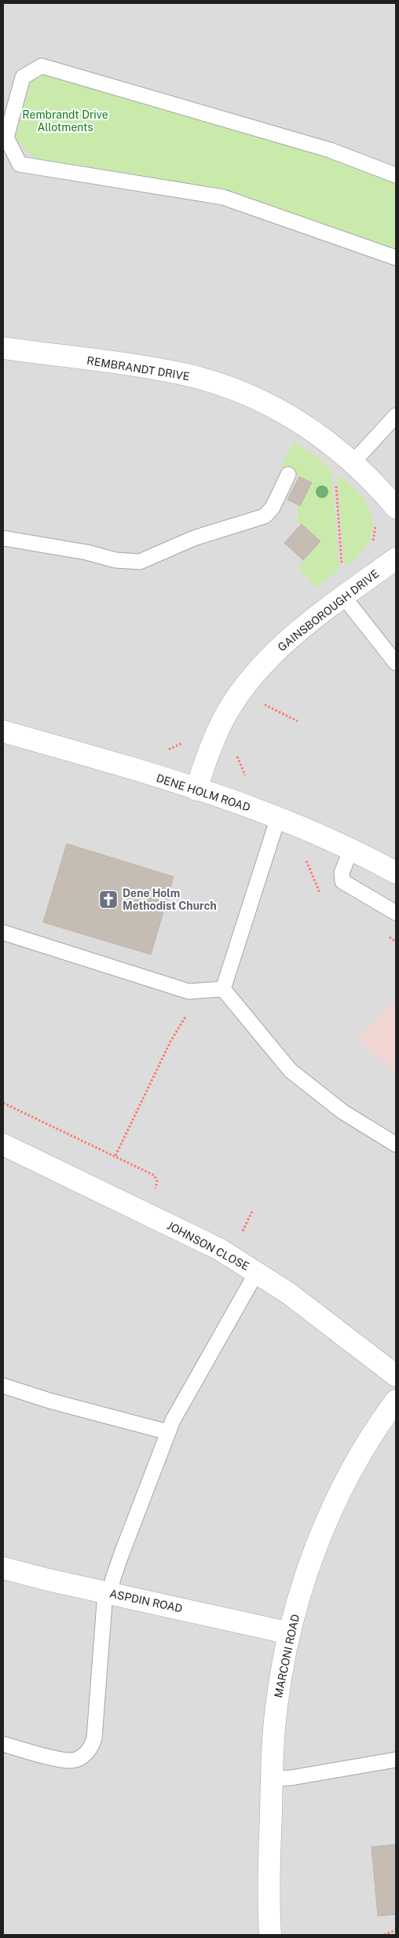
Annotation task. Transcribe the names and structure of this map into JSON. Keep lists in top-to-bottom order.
{
  "streets": {
    "street": [
      "REMBRANDT DRIVE",
      "GAINSBOROUGH DRIVE",
      "DENE HOLM ROAD",
      "JOHNSON CLOSE",
      "ASPDIN ROAD",
      "MARCONI ROAD"
    ]
  },
  "crossings": [
    ["GAINSBOROUGH DRIVE", "DENE HOLM ROAD"],
    ["ASPDIN ROAD", "MARCONI ROAD"]
  ],
  "parks": ["Rembrandt Drive Allotments"],
  "places": {
    "church": ["Dene Holm Methodist Church"]
  }
}
